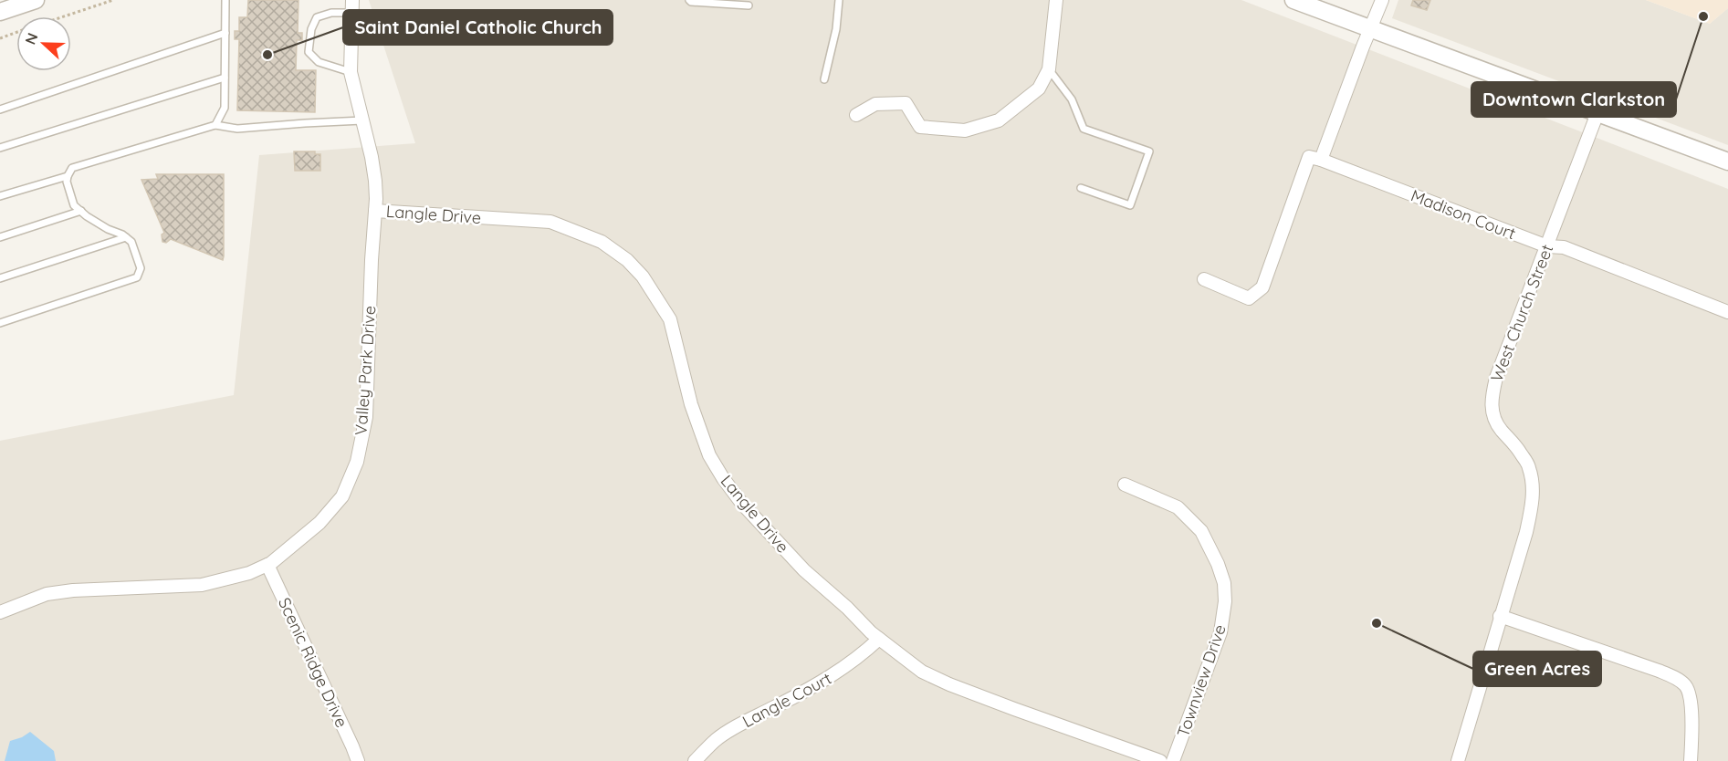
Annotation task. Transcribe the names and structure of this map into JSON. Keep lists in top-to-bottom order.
{
  "streets": {
    "street": [
      "Langle Drive",
      "Madison Court",
      "West Church Street",
      "Valley Park Drive",
      "Scenic Ridge Drive",
      "Townview Drive",
      "Langle Court"
    ]
  },
  "crossings": [
    ["Langle Drive", "Valley Park Drive"],
    ["Langle Drive", "Langle Court"],
    ["Madison Court", "West Church Street"],
    ["Valley Park Drive", "Scenic Ridge Drive"]
  ],
  "places": ["Downtown Clarkston", "Saint Daniel Catholic Church", "Green Acres"],
  "north": "left"
}
